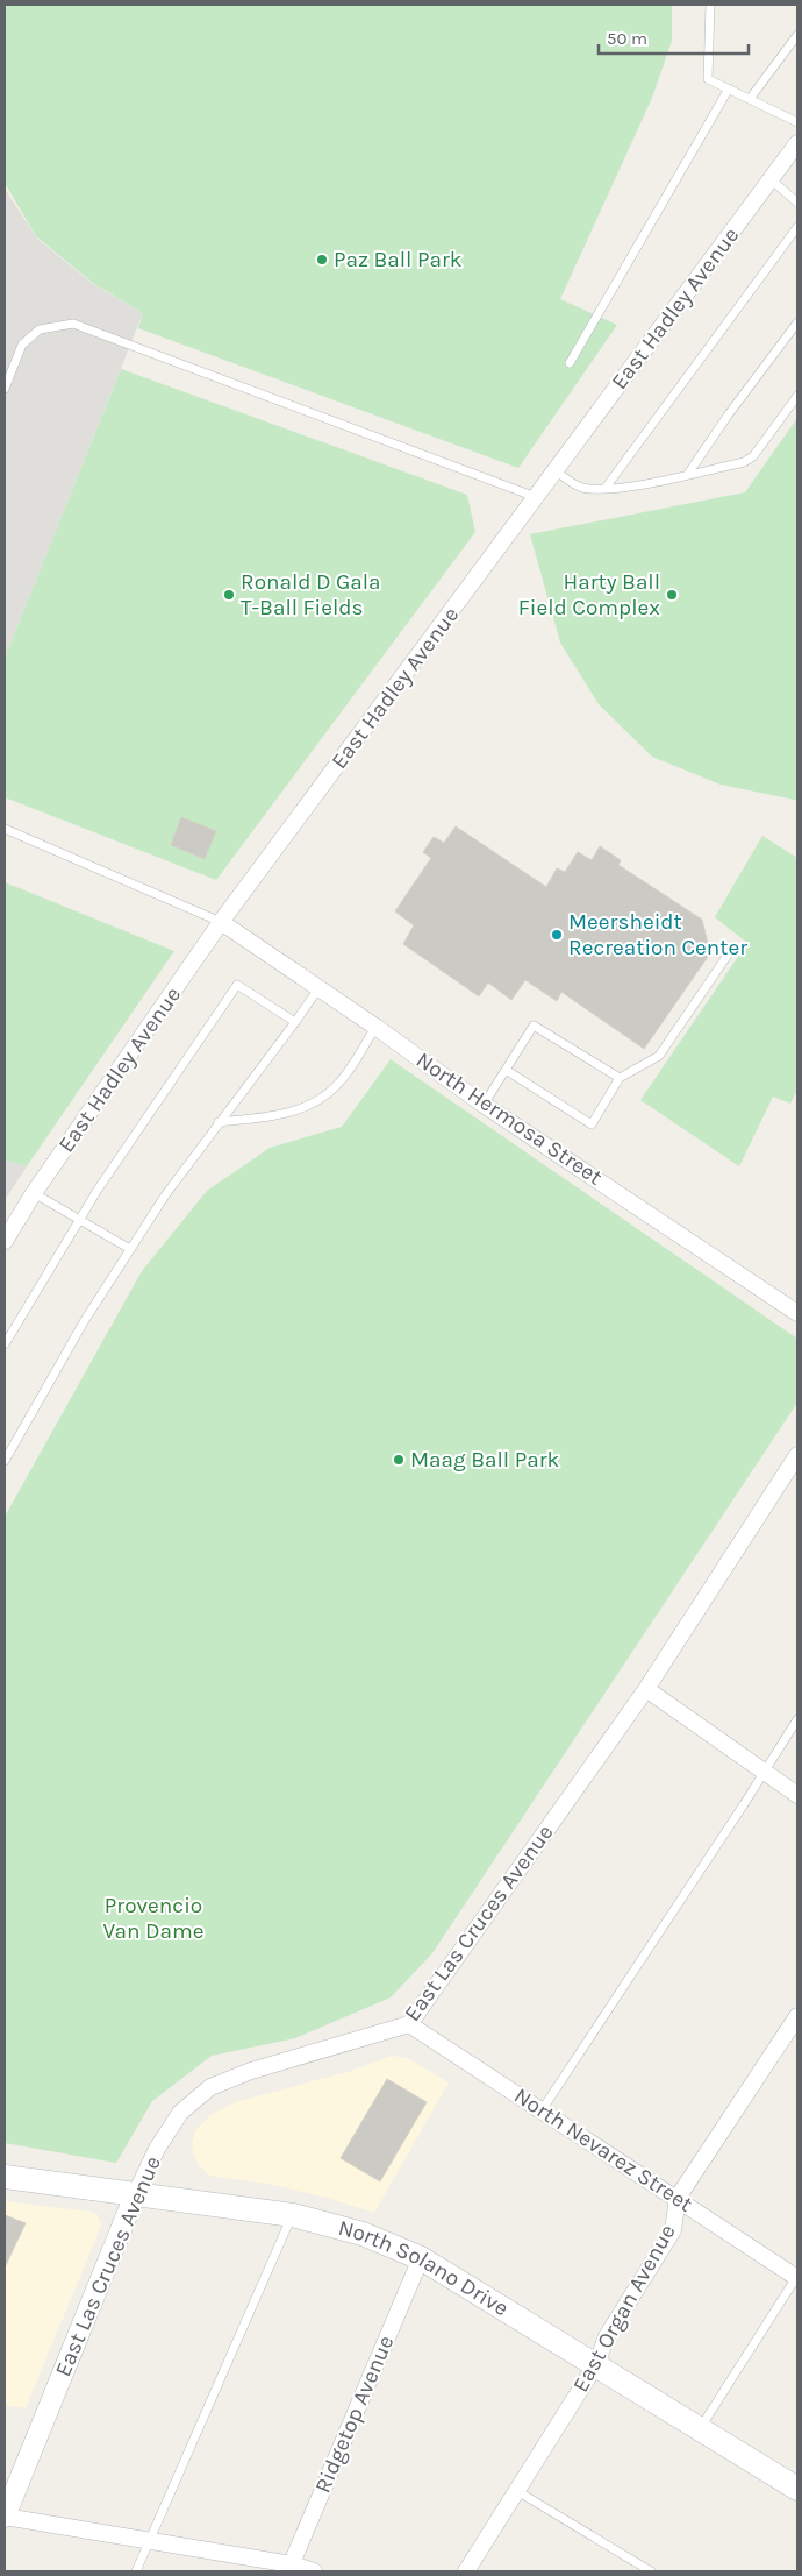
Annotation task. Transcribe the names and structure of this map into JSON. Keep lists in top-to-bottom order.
{
  "streets": {
    "main road": ["North Solano Drive"],
    "street": [
      "East Hadley Avenue",
      "North Hermosa Street",
      "East Las Cruces Avenue",
      "North Nevarez Street",
      "East Organ Avenue",
      "Ridgetop Avenue"
    ]
  },
  "crossings": [
    ["East Hadley Avenue", "North Hermosa Street"],
    ["East Las Cruces Avenue", "North Nevarez Street"],
    ["East Las Cruces Avenue", "North Solano Drive"],
    ["North Nevarez Street", "East Organ Avenue"],
    ["North Solano Drive", "East Organ Avenue"],
    ["North Solano Drive", "Ridgetop Avenue"]
  ],
  "parks": ["Provencio Van Dame"],
  "places": [
    "Paz Ball Park",
    "Ronald D Gala T-Ball Fields",
    "Harty Ball Field Complex",
    "Meersheidt Recreation Center",
    "Maag Ball Park"
  ],
  "scale_bar": "50 m"
}
